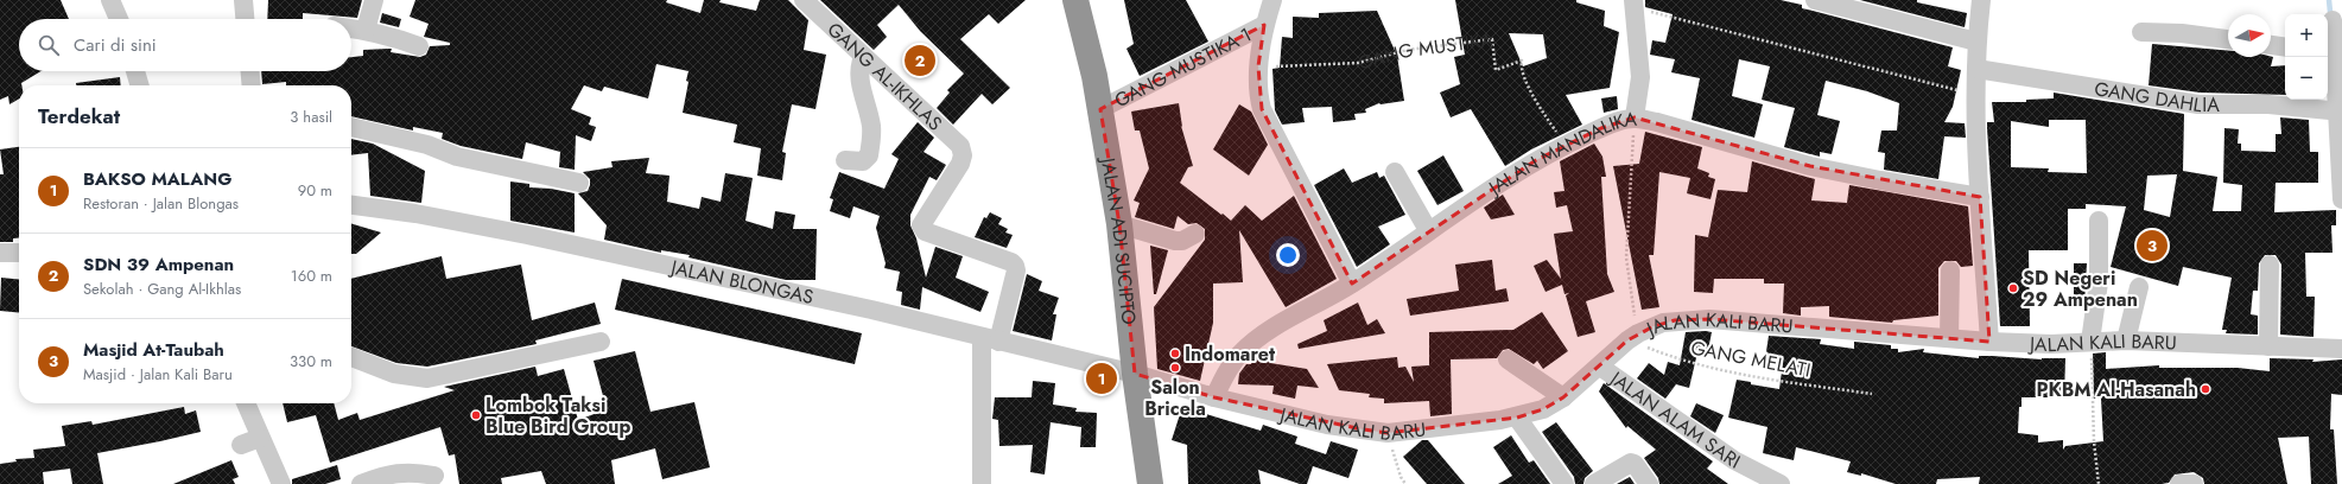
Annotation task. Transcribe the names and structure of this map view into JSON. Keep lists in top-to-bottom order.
{
  "streets": {
    "highway": ["JALAN ADI SUCIPTO"],
    "street": [
      "GANG MUSTIKA 1",
      "GANG AL-IKHLAS",
      "GANG DAHLIA",
      "JALAN MANDALIKA",
      "JALAN BLONGAS",
      "JALAN KALI BARU",
      "JALAN ALAM SARI"
    ],
    "path": ["GANG MUSTIKA", "GANG MELATI"]
  },
  "crossings": [
    ["GANG MUSTIKA", "JALAN MANDALIKA"],
    ["GANG MUSTIKA 1", "JALAN ADI SUCIPTO"],
    ["GANG AL-IKHLAS", "JALAN BLONGAS"],
    ["JALAN MANDALIKA", "JALAN KALI BARU"],
    ["JALAN ADI SUCIPTO", "JALAN BLONGAS"],
    ["JALAN ADI SUCIPTO", "JALAN KALI BARU"],
    ["JALAN BLONGAS", "JALAN KALI BARU"],
    ["JALAN KALI BARU", "GANG MELATI"],
    ["JALAN KALI BARU", "JALAN ALAM SARI"]
  ],
  "places": [
    "SD Negeri 29 Ampenan",
    "Indomaret",
    "Salon Bricela",
    "PKBM Al-Hasanah",
    "Lombok Taksi Blue Bird Group"
  ],
  "north": "right",
  "page": {
    "map_buttons": ["+", "−"],
    "search": "Cari di sini",
    "pins": ["2", "3", "1"],
    "heading": ["Terdekat", "3 hasil"],
    "list": [
      {
        "mark": "1",
        "name": "BAKSO MALANG",
        "note": "Restoran · Jalan Blongas",
        "value": "90 m"
      },
      {
        "mark": "2",
        "name": "SDN 39 Ampenan",
        "note": "Sekolah · Gang Al-Ikhlas",
        "value": "160 m"
      },
      {
        "mark": "3",
        "name": "Masjid At-Taubah",
        "note": "Masjid · Jalan Kali Baru",
        "value": "330 m"
      }
    ]
  }
}
